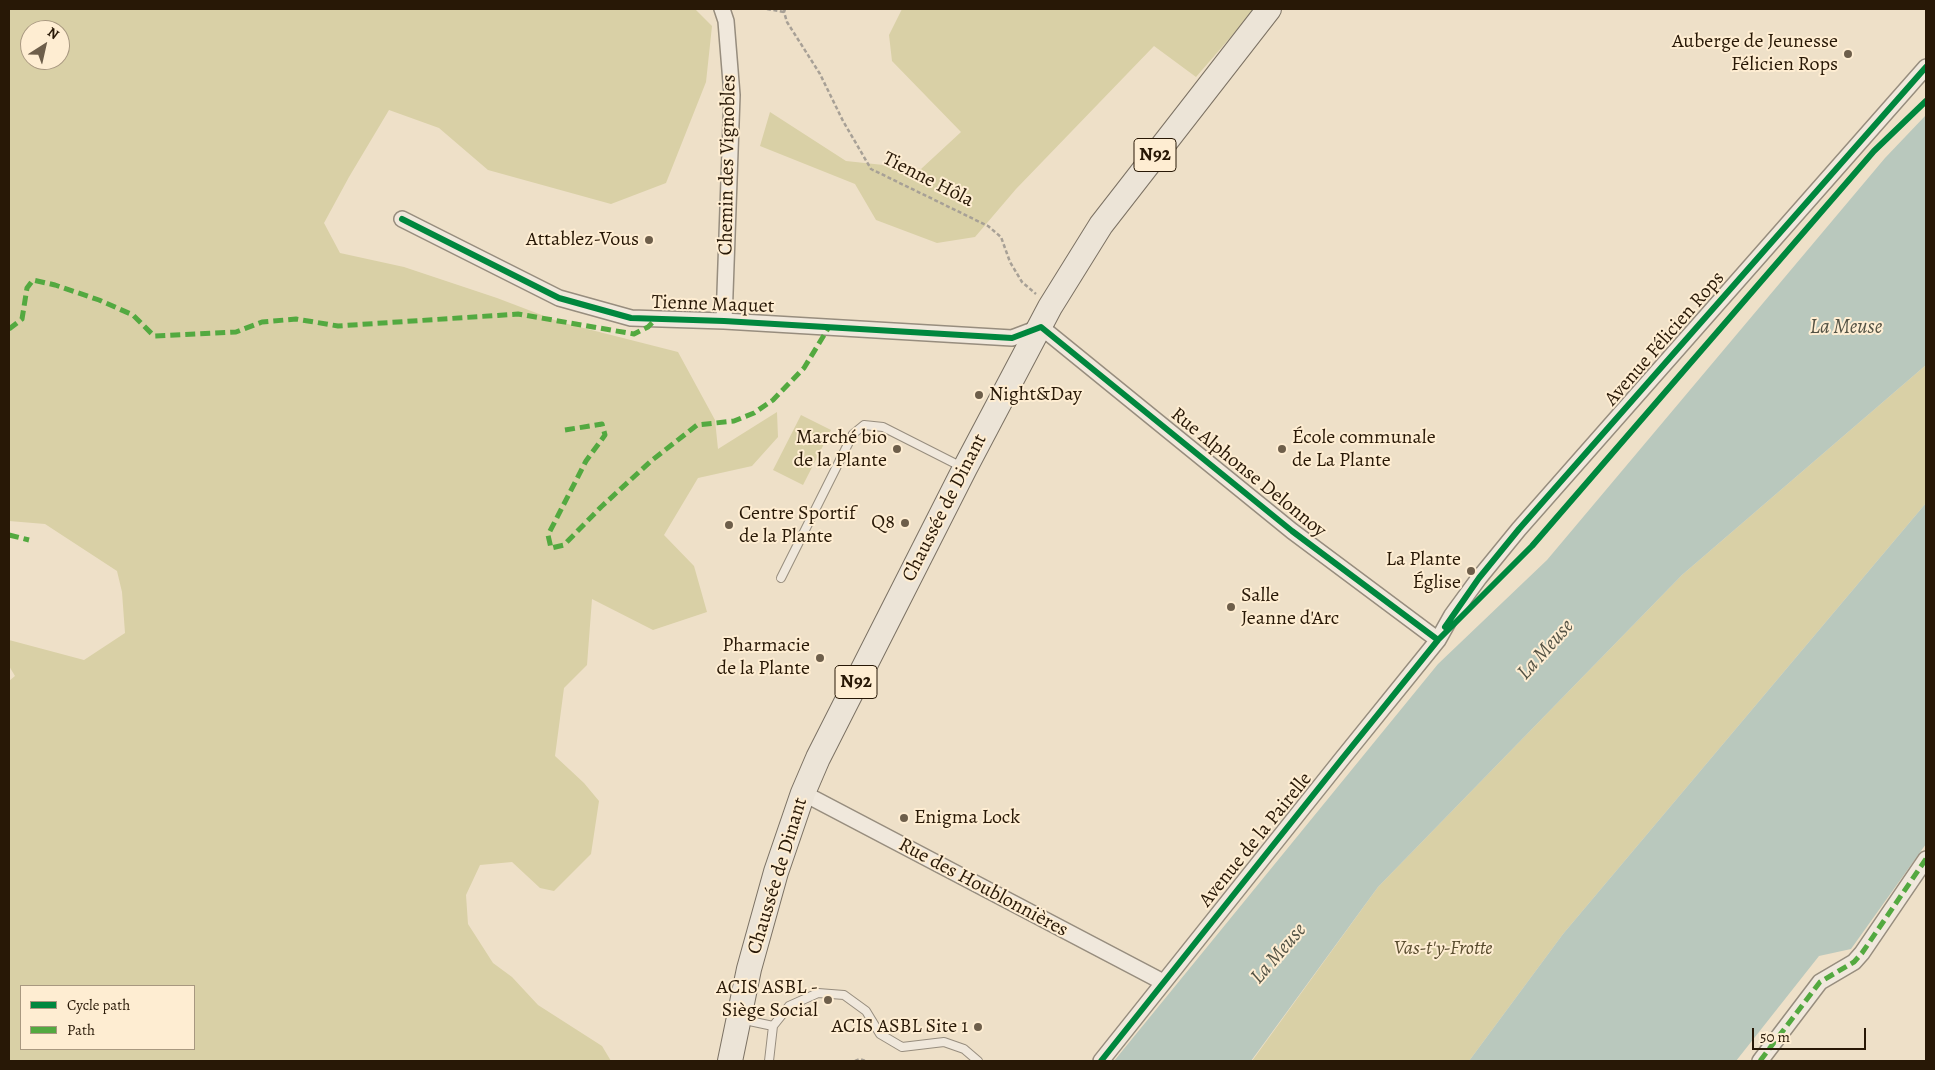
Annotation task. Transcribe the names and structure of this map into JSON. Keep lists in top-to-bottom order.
{
  "streets": {
    "main road": ["N92", "Chaussée de Dinant"],
    "street": [
      "Chemin des Vignobles",
      "Tienne Maquet",
      "Avenue Félicien Rops",
      "Rue Alphonse Delonnoy",
      "Avenue de la Pairelle",
      "Rue des Houblonnières"
    ],
    "path": ["Tienne Hôla"]
  },
  "crossings": [
    ["Chemin des Vignobles", "Tienne Maquet"],
    ["Tienne Hôla", "Tienne Maquet"],
    ["Tienne Hôla", "Rue Alphonse Delonnoy"],
    ["Tienne Hôla", "Chaussée de Dinant"],
    ["Tienne Maquet", "Rue Alphonse Delonnoy"],
    ["Tienne Maquet", "Chaussée de Dinant"],
    ["Avenue Félicien Rops", "Rue Alphonse Delonnoy"],
    ["Avenue Félicien Rops", "Avenue de la Pairelle"],
    ["Rue Alphonse Delonnoy", "Chaussée de Dinant"],
    ["Rue Alphonse Delonnoy", "Avenue de la Pairelle"],
    ["Chaussée de Dinant", "Rue des Houblonnières"],
    ["Avenue de la Pairelle", "Rue des Houblonnières"]
  ],
  "water": ["La Meuse"],
  "parks": ["Vas-t'y-Frotte"],
  "places": [
    "Auberge de Jeunesse Félicien Rops",
    "Attablez-Vous",
    "Night&Day",
    "Marché bio de la Plante",
    "École communale de La Plante",
    "Q8",
    "Centre Sportif de la Plante",
    "La Plante Église",
    "Salle Jeanne d'Arc",
    "Pharmacie de la Plante",
    "Enigma Lock",
    "ACIS ASBL - Siège Social",
    "ACIS ASBL Site 1"
  ],
  "legend": ["Cycle path", "Path"],
  "scale_bar": "50 m",
  "north": "top right"
}
